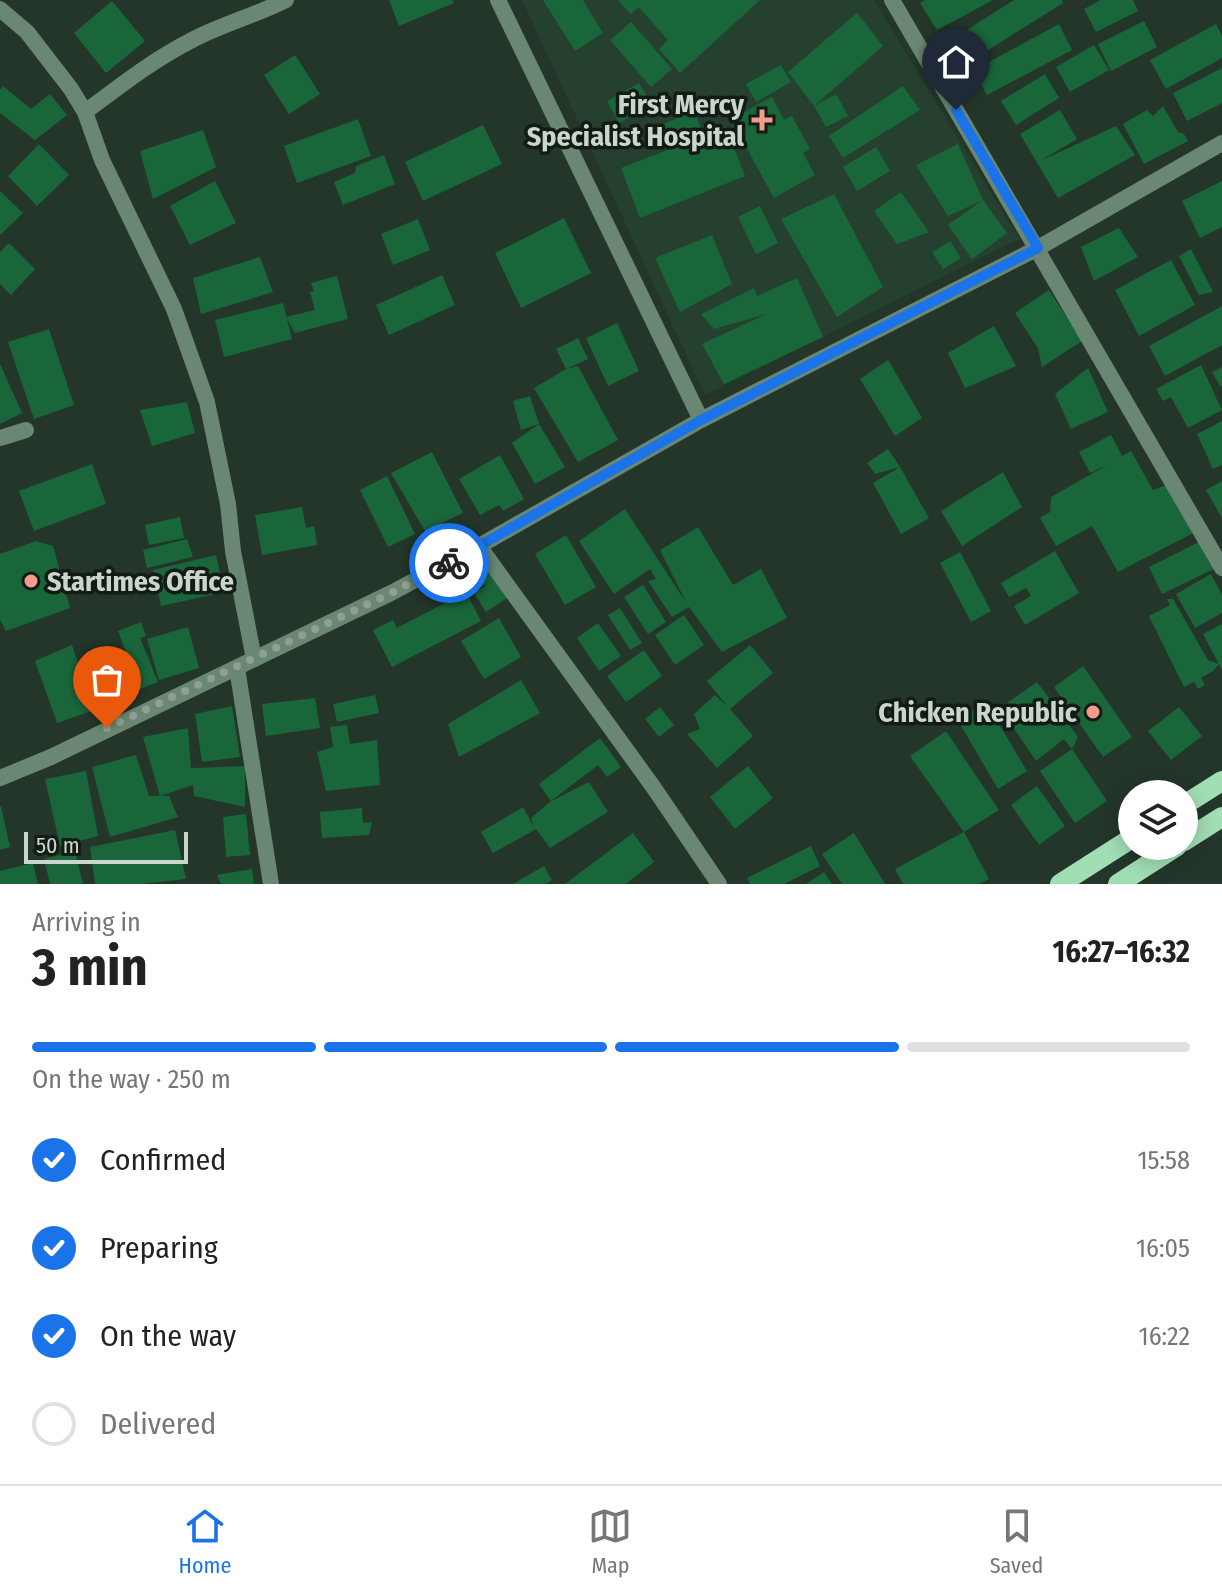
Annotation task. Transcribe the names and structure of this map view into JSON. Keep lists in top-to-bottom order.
{
  "places": {
    "health": ["First Mercy Specialist Hospital"],
    "other": ["Startimes Office", "Chicken Republic"]
  },
  "scale_bar": "50 m",
  "page": {
    "scale": "50 m",
    "heading": ["3 min", "Arriving in", "16:27–16:32"],
    "bar": "On the way · 250 m",
    "list": [
      ["Confirmed", "15:58"],
      ["Preparing", "16:05"],
      ["On the way", "16:22"],
      "Delivered"
    ],
    "tabs": ["Home", "Map", "Saved"]
  }
}
